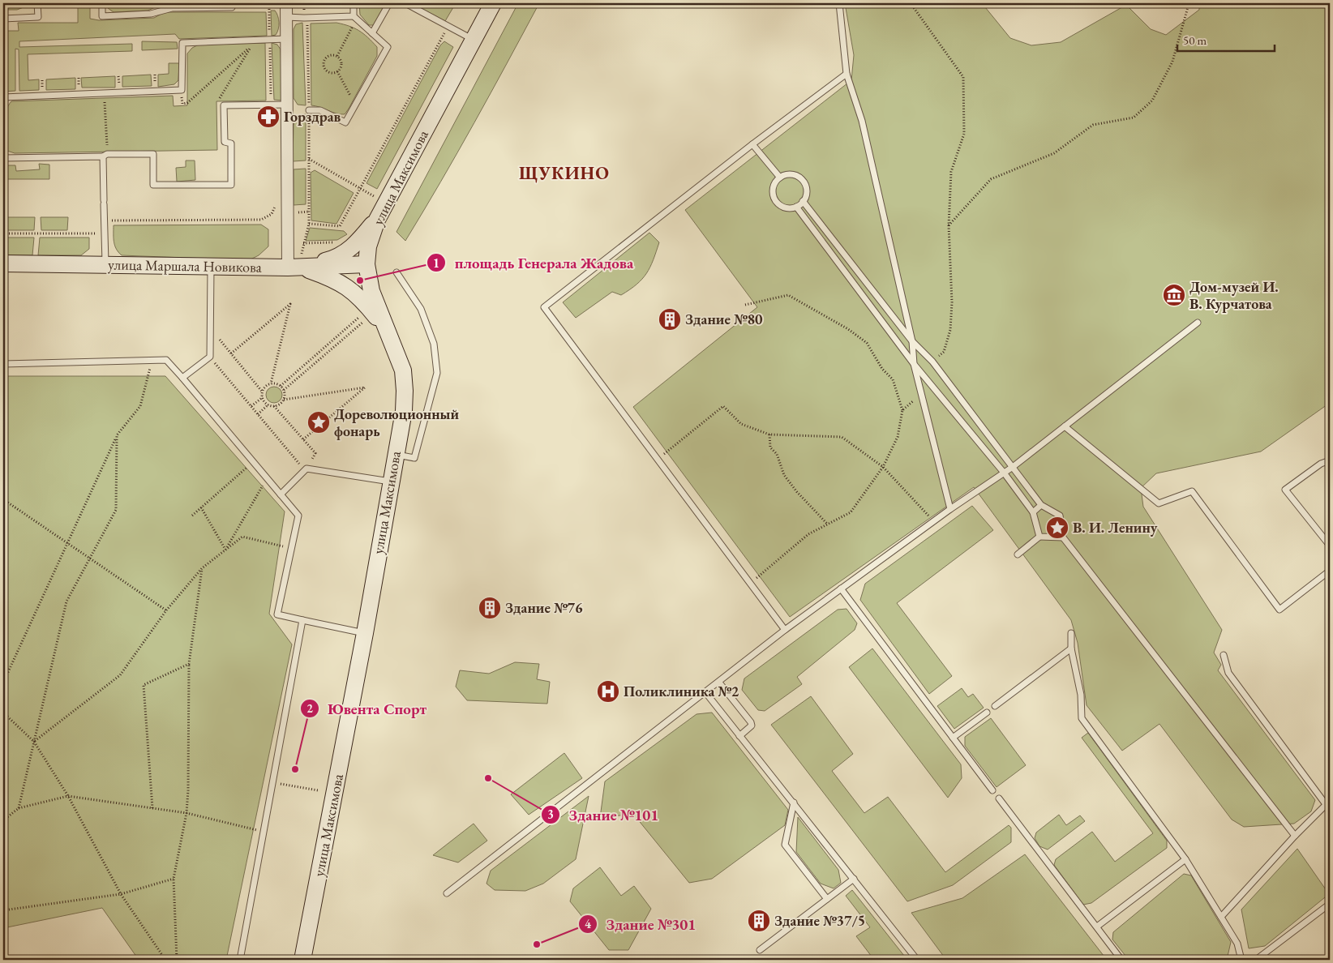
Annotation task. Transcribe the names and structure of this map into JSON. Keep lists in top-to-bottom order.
{
  "streets": {
    "street": ["улица Максимова", "улица Маршала Новикова"]
  },
  "crossings": [
    ["улица Максимова", "улица Маршала Новикова"]
  ],
  "districts": ["ЩУКИНО"],
  "places": {
    "pharmacy": ["Горздрав"],
    "other": [
      "площадь Генерала Жадова",
      "Ювента Спорт",
      "Здание №101",
      "Здание №301"
    ],
    "museum": ["Дом-музей И. В. Курчатова"],
    "building": ["Здание №80", "Здание №76", "Здание №37/5"],
    "place": ["Дореволюционный фонарь", "В. И. Ленину"],
    "hospital": ["Поликлиника №2"]
  },
  "scale_bar": "50 m"
}
